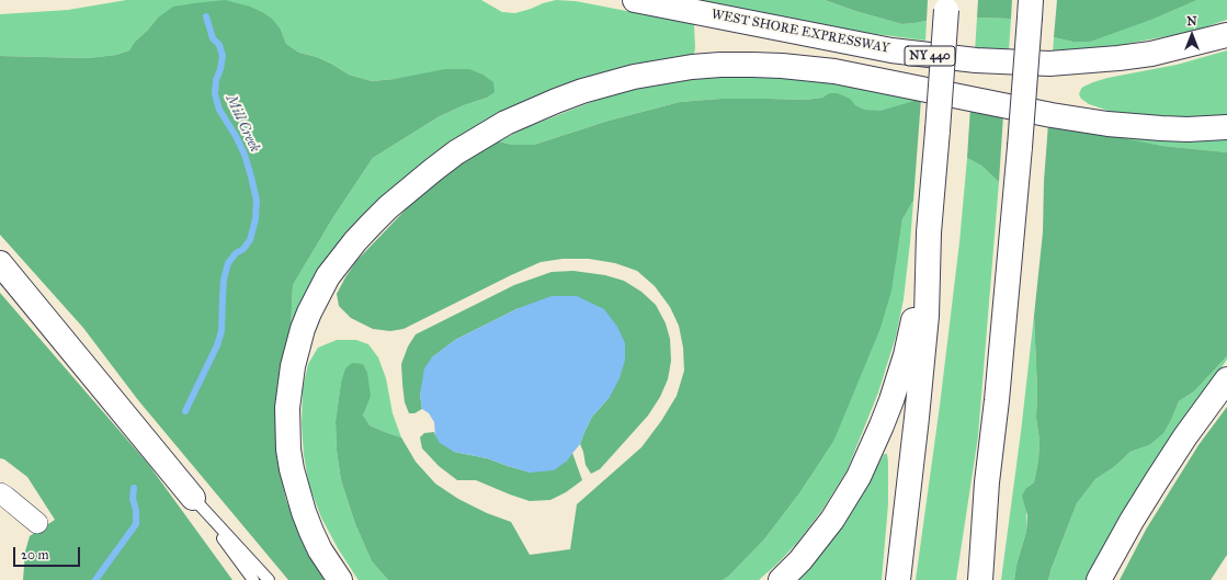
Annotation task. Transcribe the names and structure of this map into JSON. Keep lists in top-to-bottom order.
{
  "streets": {
    "highway": ["WEST SHORE EXPRESSWAY", "NY 440"]
  },
  "water": ["Mill Creek"],
  "scale_bar": "20 m",
  "north": "top"
}
